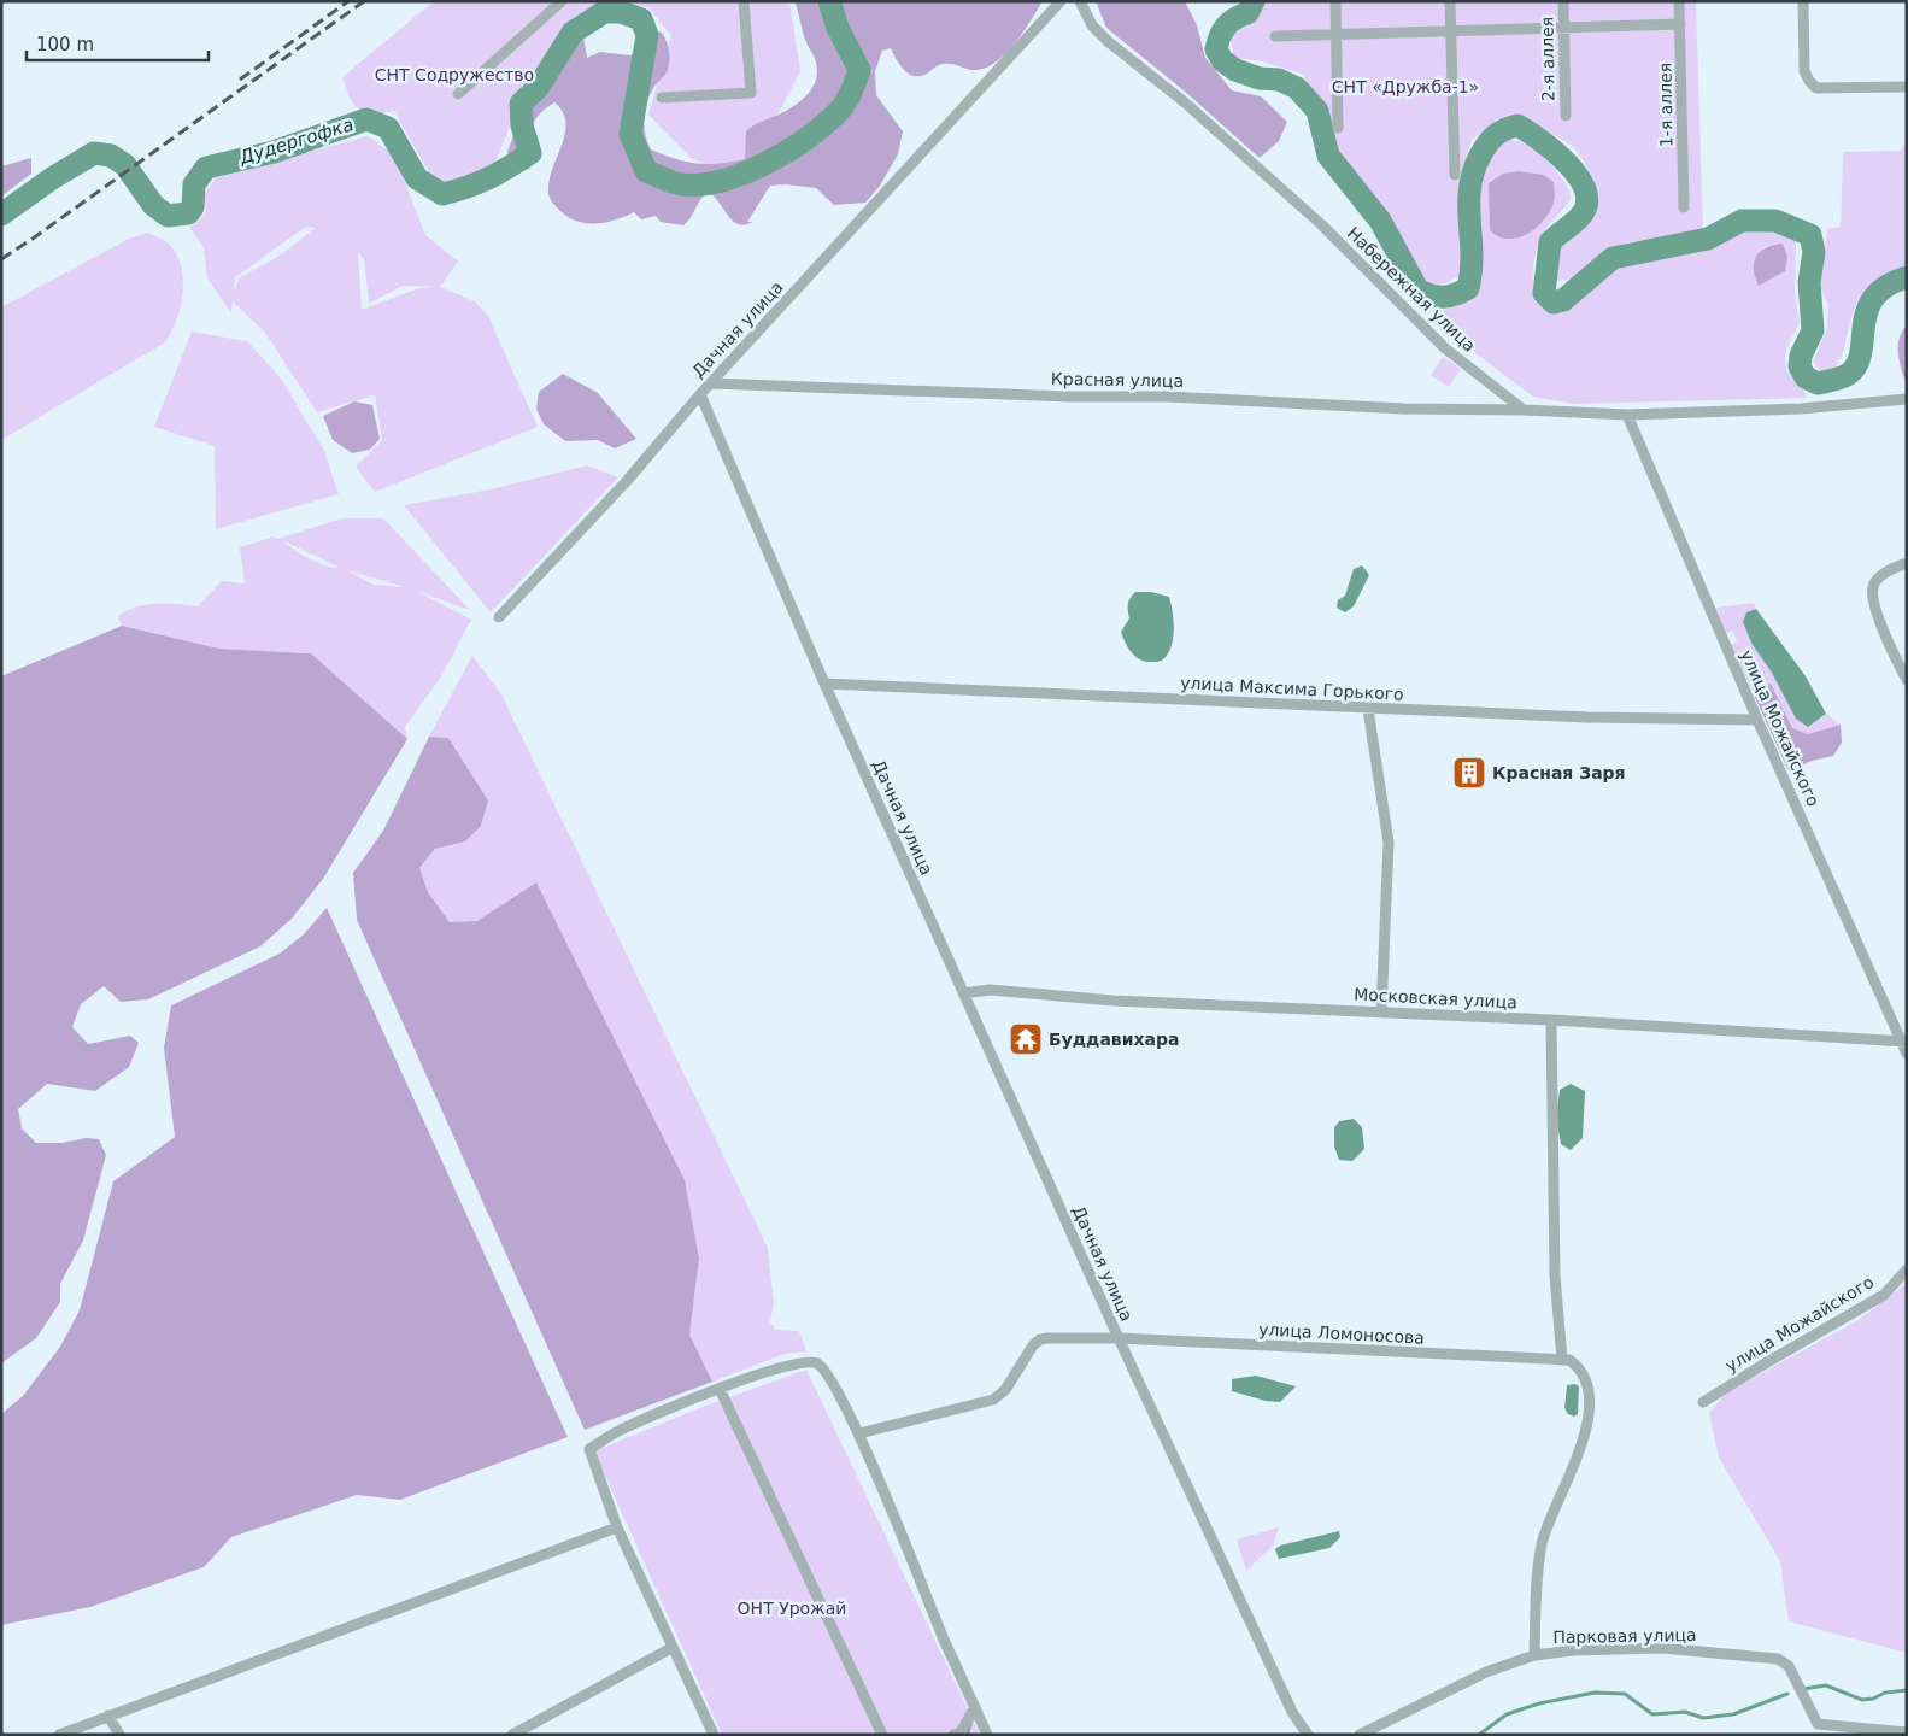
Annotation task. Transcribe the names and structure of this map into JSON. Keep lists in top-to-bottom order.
{
  "streets": {
    "street": [
      "2-я аллея",
      "1-я аллея",
      "Набережная улица",
      "Дачная улица",
      "Красная улица",
      "улица Максима Горького",
      "улица Можайского",
      "Московская улица",
      "улица Ломоносова",
      "Парковая улица"
    ]
  },
  "crossings": [
    ["Набережная улица", "Красная улица"],
    ["Дачная улица", "Красная улица"],
    ["Дачная улица", "улица Максима Горького"],
    ["Дачная улица", "Московская улица"],
    ["Дачная улица", "улица Ломоносова"],
    ["улица Максима Горького", "улица Можайского"],
    ["улица Можайского", "Московская улица"]
  ],
  "water": ["Дудергофка"],
  "parks": ["СНТ Содружество", "СНТ «Дружба-1»", "ОНТ Урожай"],
  "places": {
    "building": ["Красная Заря"],
    "temple": ["Буддавихара"]
  },
  "scale_bar": "100 m"
}
